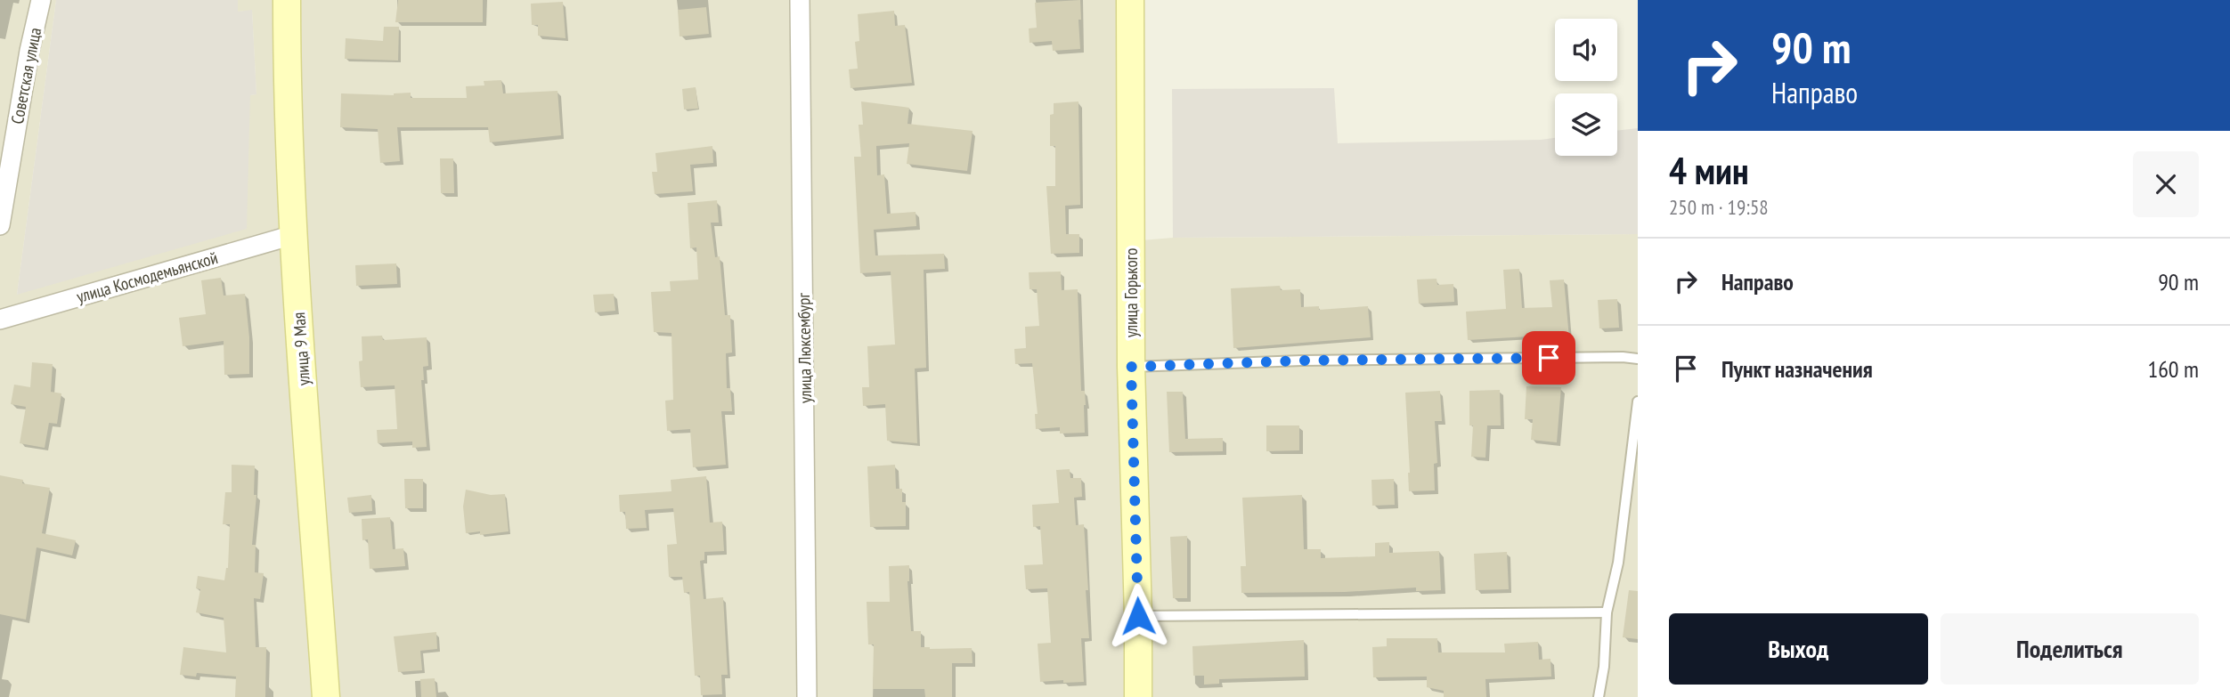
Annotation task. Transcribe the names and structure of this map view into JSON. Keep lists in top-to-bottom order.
{
  "streets": {
    "street": [
      "Советская улица",
      "улица Космодемьянской",
      "улица Горького",
      "улица Люксембург",
      "улица 9 Мая"
    ]
  },
  "crossings": [
    ["улица Космодемьянской", "улица 9 Мая"]
  ],
  "page": {
    "turn": ["90 m", "Направо"],
    "heading": ["4 мин", "250 m · 19:58"],
    "list": [
      {
        "name": "Направо",
        "value": "90 m"
      },
      {
        "name": "Пункт назначения",
        "value": "160 m"
      }
    ],
    "buttons": ["Выход", "Поделиться"]
  }
}
